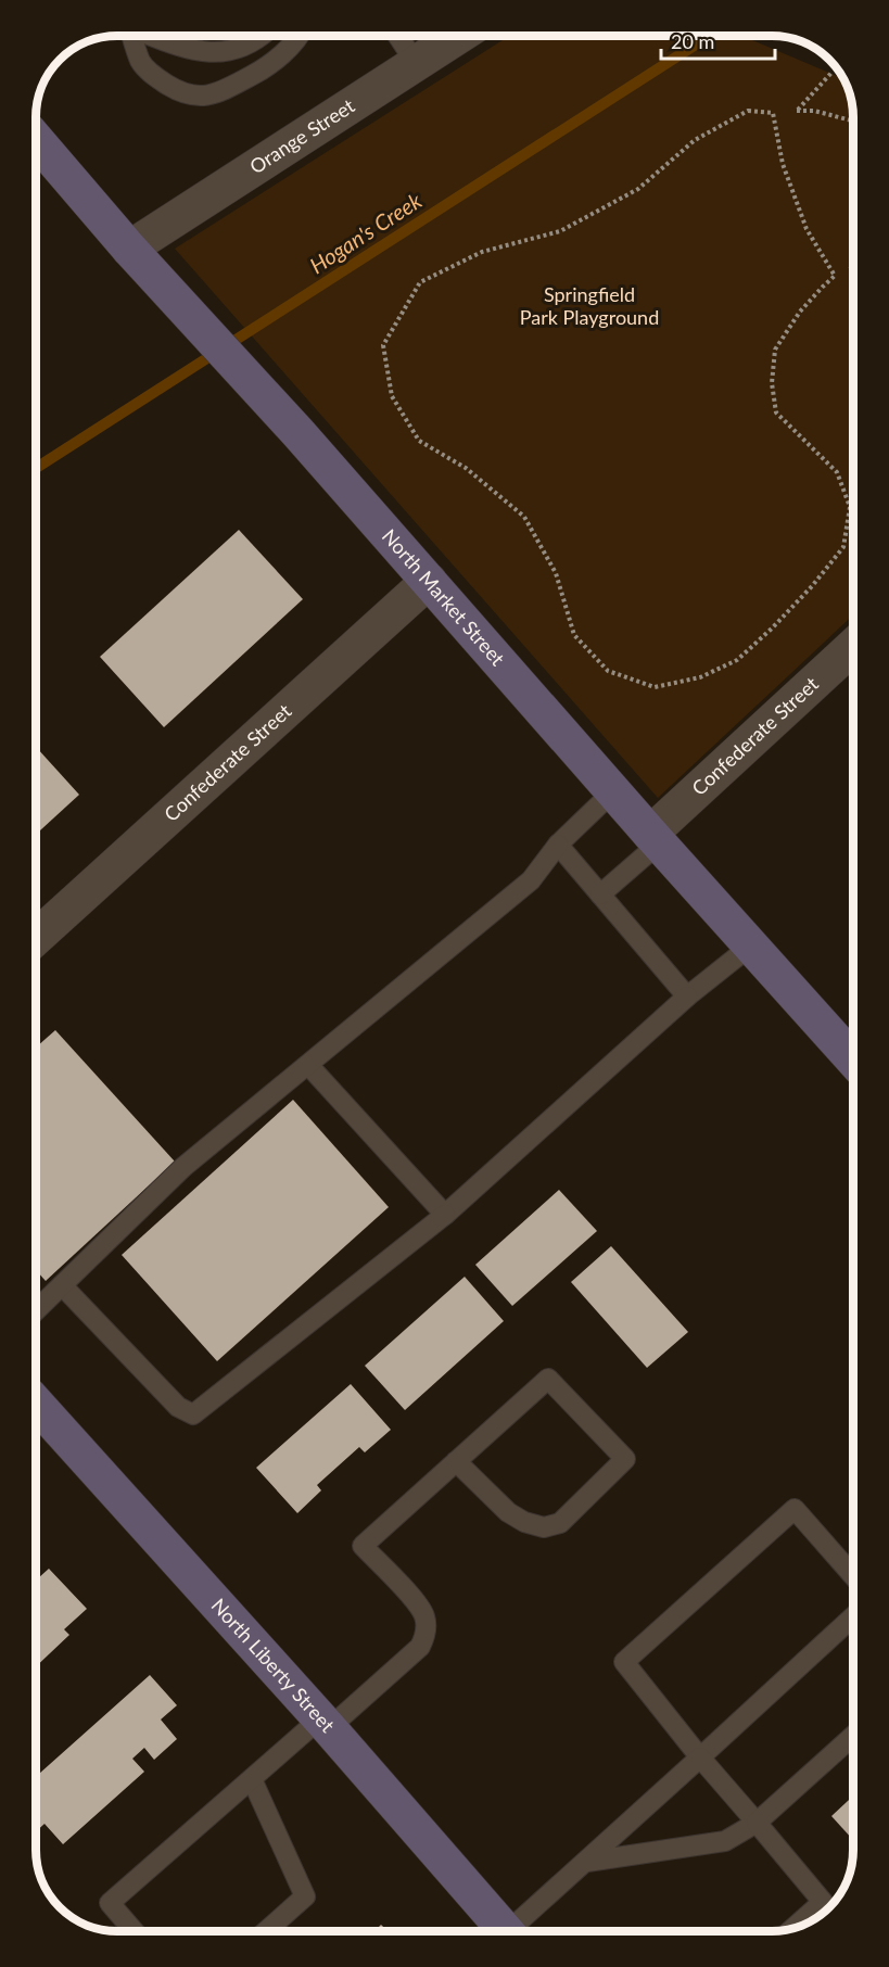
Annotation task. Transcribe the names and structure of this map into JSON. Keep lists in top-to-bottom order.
{
  "streets": {
    "street": [
      "Orange Street",
      "North Market Street",
      "Confederate Street",
      "North Liberty Street"
    ]
  },
  "crossings": [
    ["Orange Street", "North Market Street"],
    ["North Market Street", "Confederate Street"]
  ],
  "water": ["Hogan's Creek"],
  "parks": ["Springfield Park Playground"],
  "scale_bar": "20 m"
}
